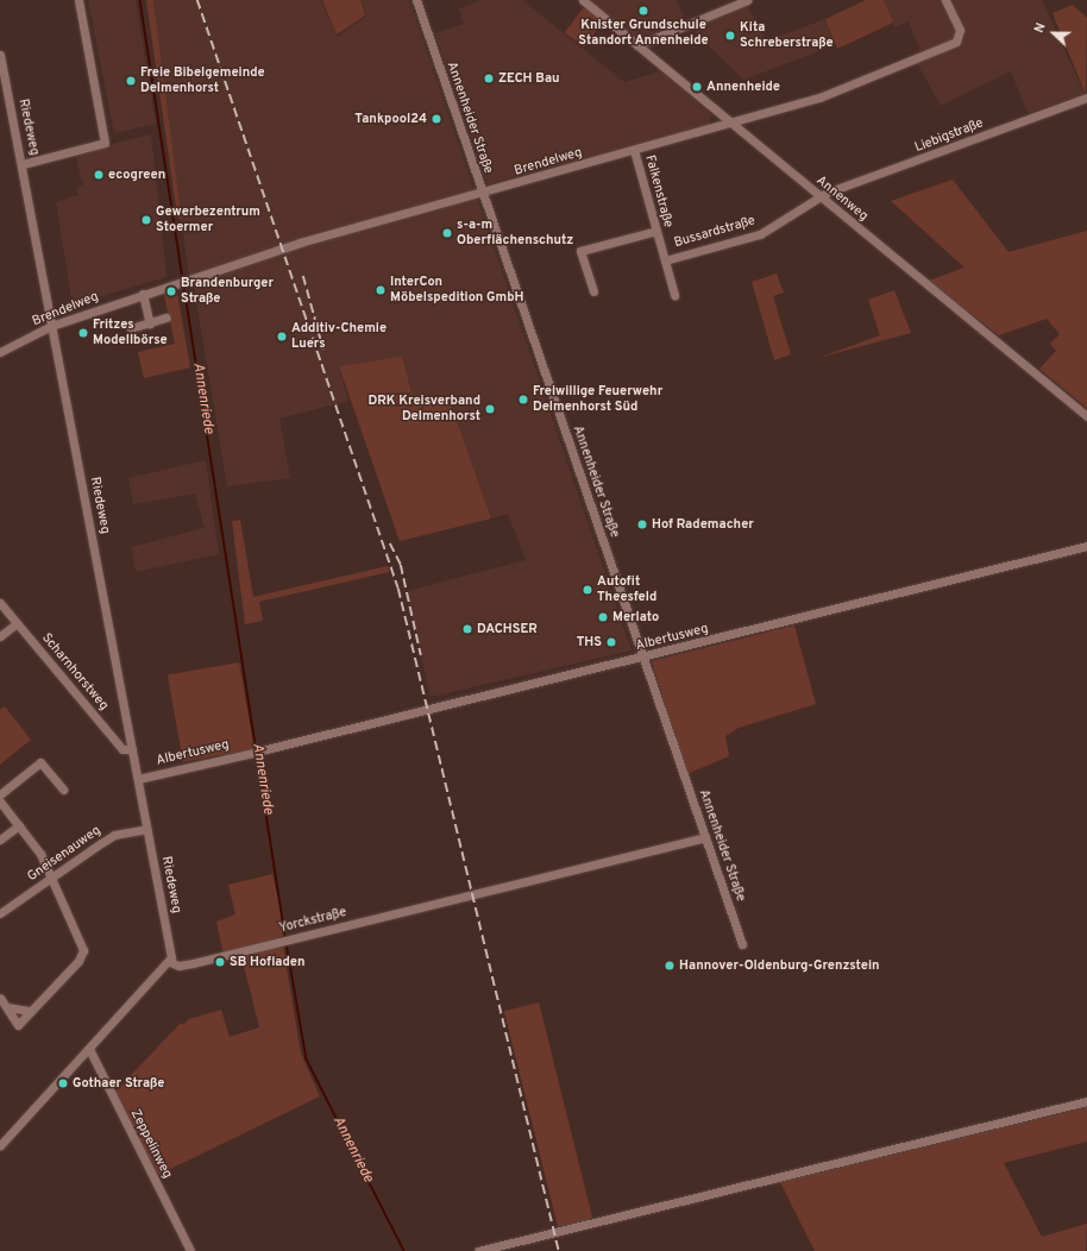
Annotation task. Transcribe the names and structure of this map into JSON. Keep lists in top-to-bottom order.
{
  "streets": {
    "street": [
      "Annenheider Straße",
      "Riedeweg",
      "Liebigstraße",
      "Brendelweg",
      "Falkenstraße",
      "Annenweg",
      "Bussardstraße",
      "Albertusweg",
      "Scharnhorstweg",
      "Gneisenauweg",
      "Yorckstraße",
      "Zeppelinweg"
    ]
  },
  "crossings": [
    ["Annenheider Straße", "Brendelweg"],
    ["Annenheider Straße", "Albertusweg"],
    ["Annenheider Straße", "Yorckstraße"],
    ["Riedeweg", "Brendelweg"],
    ["Riedeweg", "Albertusweg"],
    ["Riedeweg", "Scharnhorstweg"],
    ["Riedeweg", "Gneisenauweg"],
    ["Riedeweg", "Yorckstraße"],
    ["Liebigstraße", "Annenweg"],
    ["Liebigstraße", "Bussardstraße"],
    ["Brendelweg", "Falkenstraße"],
    ["Brendelweg", "Annenweg"],
    ["Falkenstraße", "Bussardstraße"],
    ["Annenweg", "Bussardstraße"]
  ],
  "water": ["Annenriede"],
  "places": [
    "Knister Grundschule Standort Annenheide",
    "Kita Schreberstraße",
    "ZECH Bau",
    "Freie Bibelgemeinde Delmenhorst",
    "Annenheide",
    "Tankpool24",
    "ecogreen",
    "Gewerbezentrum Stoermer",
    "s-a-m Oberflächenschutz",
    "InterCon Möbelspedition GmbH",
    "Brandenburger Straße",
    "Fritzes Modellbörse",
    "Additiv-Chemie Luers",
    "Freiwillige Feuerwehr Delmenhorst Süd",
    "DRK Kreisverband Delmenhorst",
    "Hof Rademacher",
    "Autofit Theesfeld",
    "Merlato",
    "DACHSER",
    "THS",
    "SB Hofladen",
    "Hannover-Oldenburg-Grenzstein",
    "Gothaer Straße"
  ],
  "north": "left"
}
